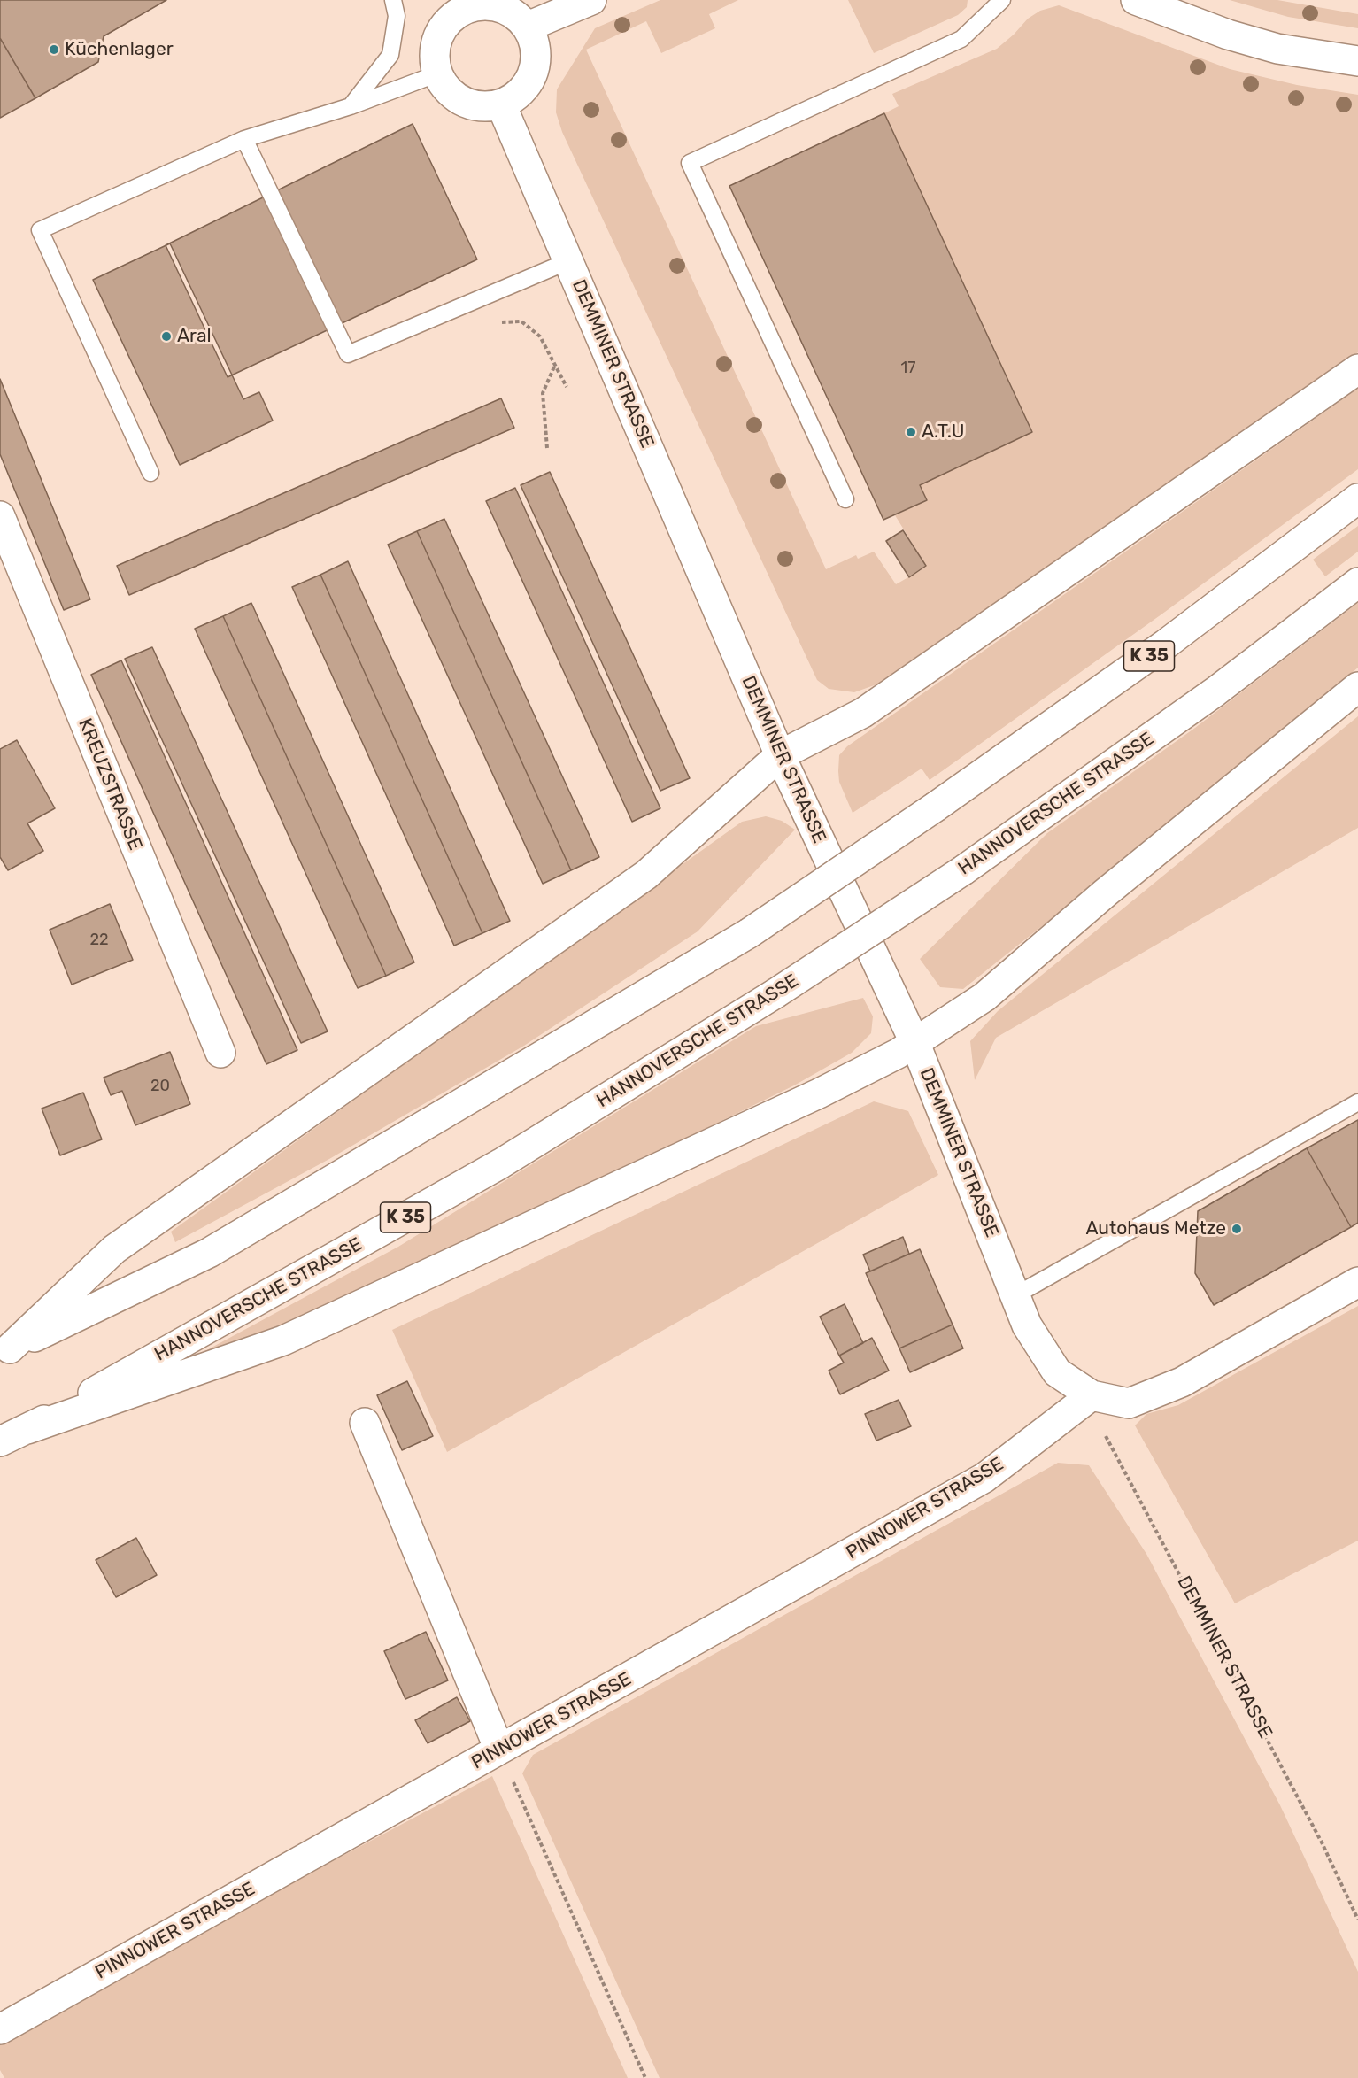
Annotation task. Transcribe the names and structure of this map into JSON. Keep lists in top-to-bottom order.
{
  "streets": {
    "main road": [
      "DEMMINER STRASSE",
      "K 35",
      "KREUZSTRASSE",
      "HANNOVERSCHE STRASSE",
      "PINNOWER STRASSE"
    ]
  },
  "crossings": [
    ["DEMMINER STRASSE", "PINNOWER STRASSE"]
  ],
  "places": [
    "Küchenlager",
    "Aral",
    "A.T.U",
    "Autohaus Metze"
  ],
  "house_numbers": ["17", "22", "20"]
}
